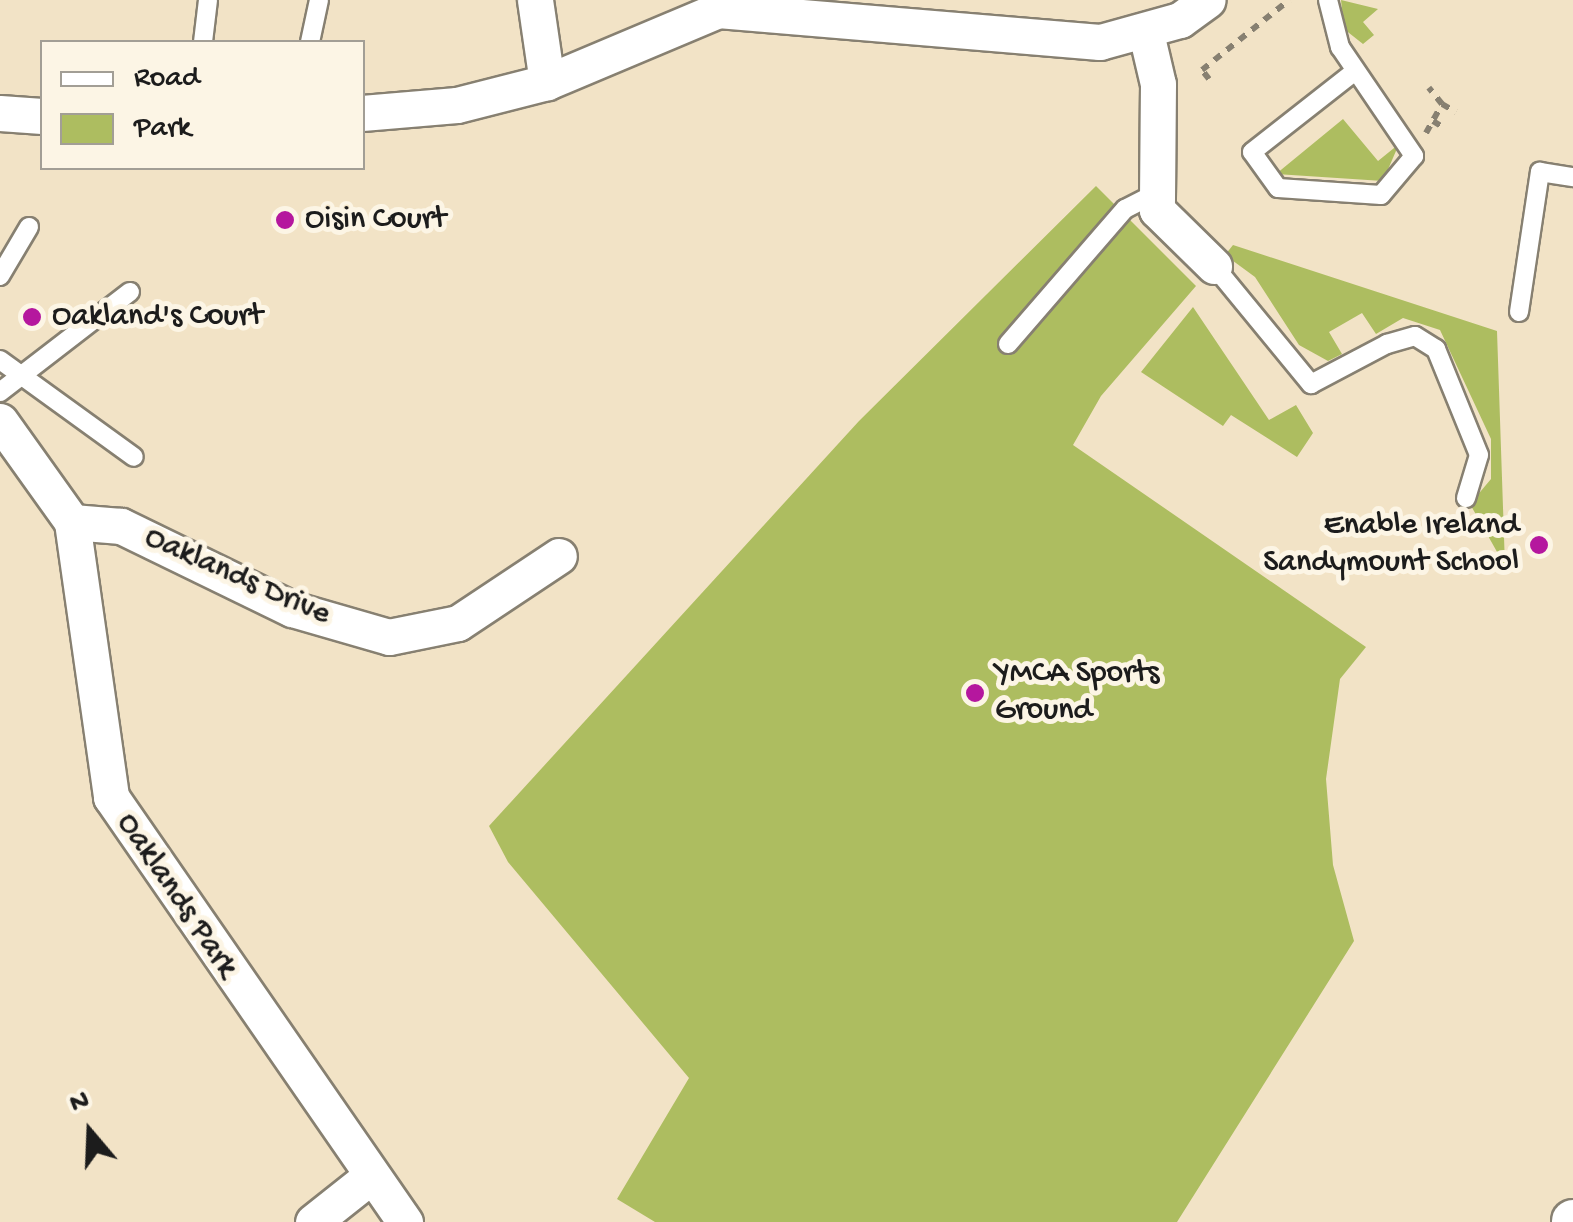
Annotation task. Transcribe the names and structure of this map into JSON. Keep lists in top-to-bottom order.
{
  "streets": {
    "street": ["Oaklands Drive", "Oaklands Park"]
  },
  "crossings": [
    ["Oaklands Drive", "Oaklands Park"]
  ],
  "places": [
    "Oisin Court",
    "Oakland's Court",
    "Enable Ireland Sandymount School",
    "YMCA Sports Ground"
  ],
  "legend": ["Road", "Park"],
  "north": "top"
}
